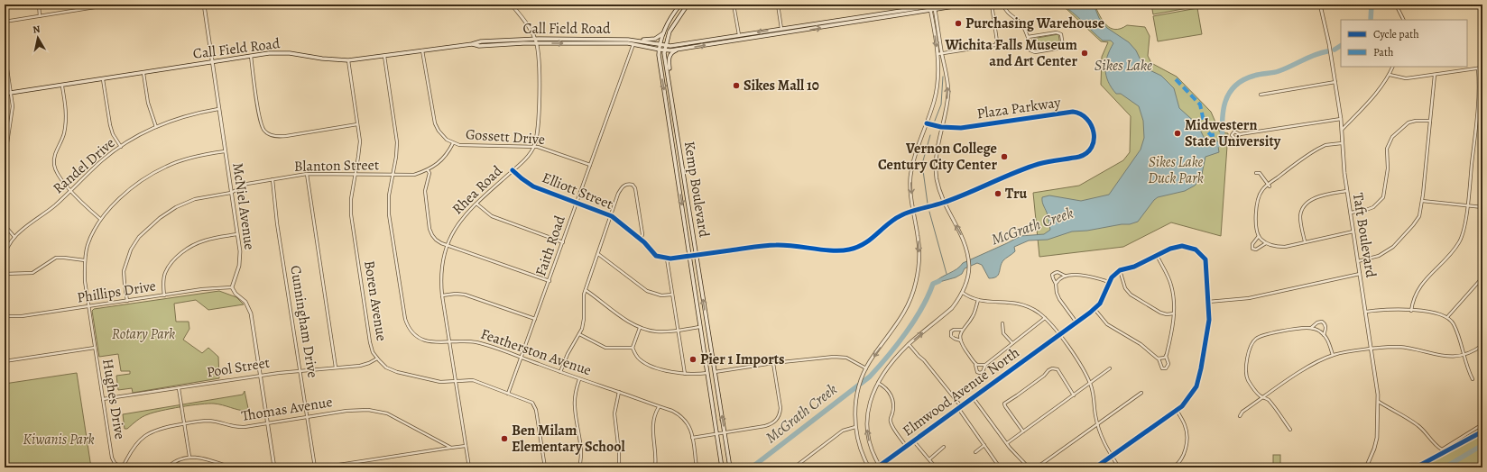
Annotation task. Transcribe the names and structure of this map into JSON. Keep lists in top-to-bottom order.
{
  "streets": {
    "main road": ["Call Field Road", "Kemp Boulevard"],
    "street": [
      "Plaza Parkway",
      "Gossett Drive",
      "Randel Drive",
      "Blanton Street",
      "Rhea Road",
      "Elliott Street",
      "McNiel Avenue",
      "Taft Boulevard",
      "Faith Road",
      "Phillips Drive",
      "Boren Avenue",
      "Cunningham Drive",
      "Featherston Avenue",
      "Pool Street",
      "Elmwood Avenue North",
      "Hughes Drive",
      "Thomas Avenue"
    ]
  },
  "crossings": [
    ["Call Field Road", "Gossett Drive"],
    ["Call Field Road", "Kemp Boulevard"],
    ["Call Field Road", "Rhea Road"],
    ["Call Field Road", "McNiel Avenue"],
    ["Call Field Road", "Faith Road"],
    ["Call Field Road", "Boren Avenue"],
    ["Call Field Road", "Featherston Avenue"],
    ["Plaza Parkway", "Kemp Boulevard"],
    ["Gossett Drive", "Blanton Street"],
    ["Gossett Drive", "Rhea Road"],
    ["Gossett Drive", "Faith Road"],
    ["Randel Drive", "McNiel Avenue"],
    ["Blanton Street", "McNiel Avenue"],
    ["Blanton Street", "Phillips Drive"],
    ["Blanton Street", "Boren Avenue"],
    ["Blanton Street", "Cunningham Drive"],
    ["Blanton Street", "Featherston Avenue"],
    ["Rhea Road", "Elliott Street"],
    ["Rhea Road", "Boren Avenue"],
    ["Rhea Road", "Featherston Avenue"],
    ["Elliott Street", "Faith Road"],
    ["McNiel Avenue", "Phillips Drive"],
    ["McNiel Avenue", "Hughes Drive"],
    ["Faith Road", "Boren Avenue"],
    ["Faith Road", "Featherston Avenue"],
    ["Phillips Drive", "Hughes Drive"],
    ["Boren Avenue", "Pool Street"],
    ["Cunningham Drive", "Pool Street"],
    ["Cunningham Drive", "Thomas Avenue"],
    ["Pool Street", "Hughes Drive"],
    ["Hughes Drive", "Thomas Avenue"]
  ],
  "water": ["Sikes Lake", "McGrath Creek"],
  "parks": ["Sikes Lake Duck Park", "Rotary Park", "Kiwanis Park"],
  "places": [
    "Purchasing Warehouse",
    "Wichita Falls Museum and Art Center",
    "Sikes Mall 10",
    "Midwestern State University",
    "Vernon College Century City Center",
    "Tru",
    "Pier 1 Imports",
    "Ben Milam Elementary School"
  ],
  "legend": ["Cycle path", "Path"],
  "north": "top"
}
